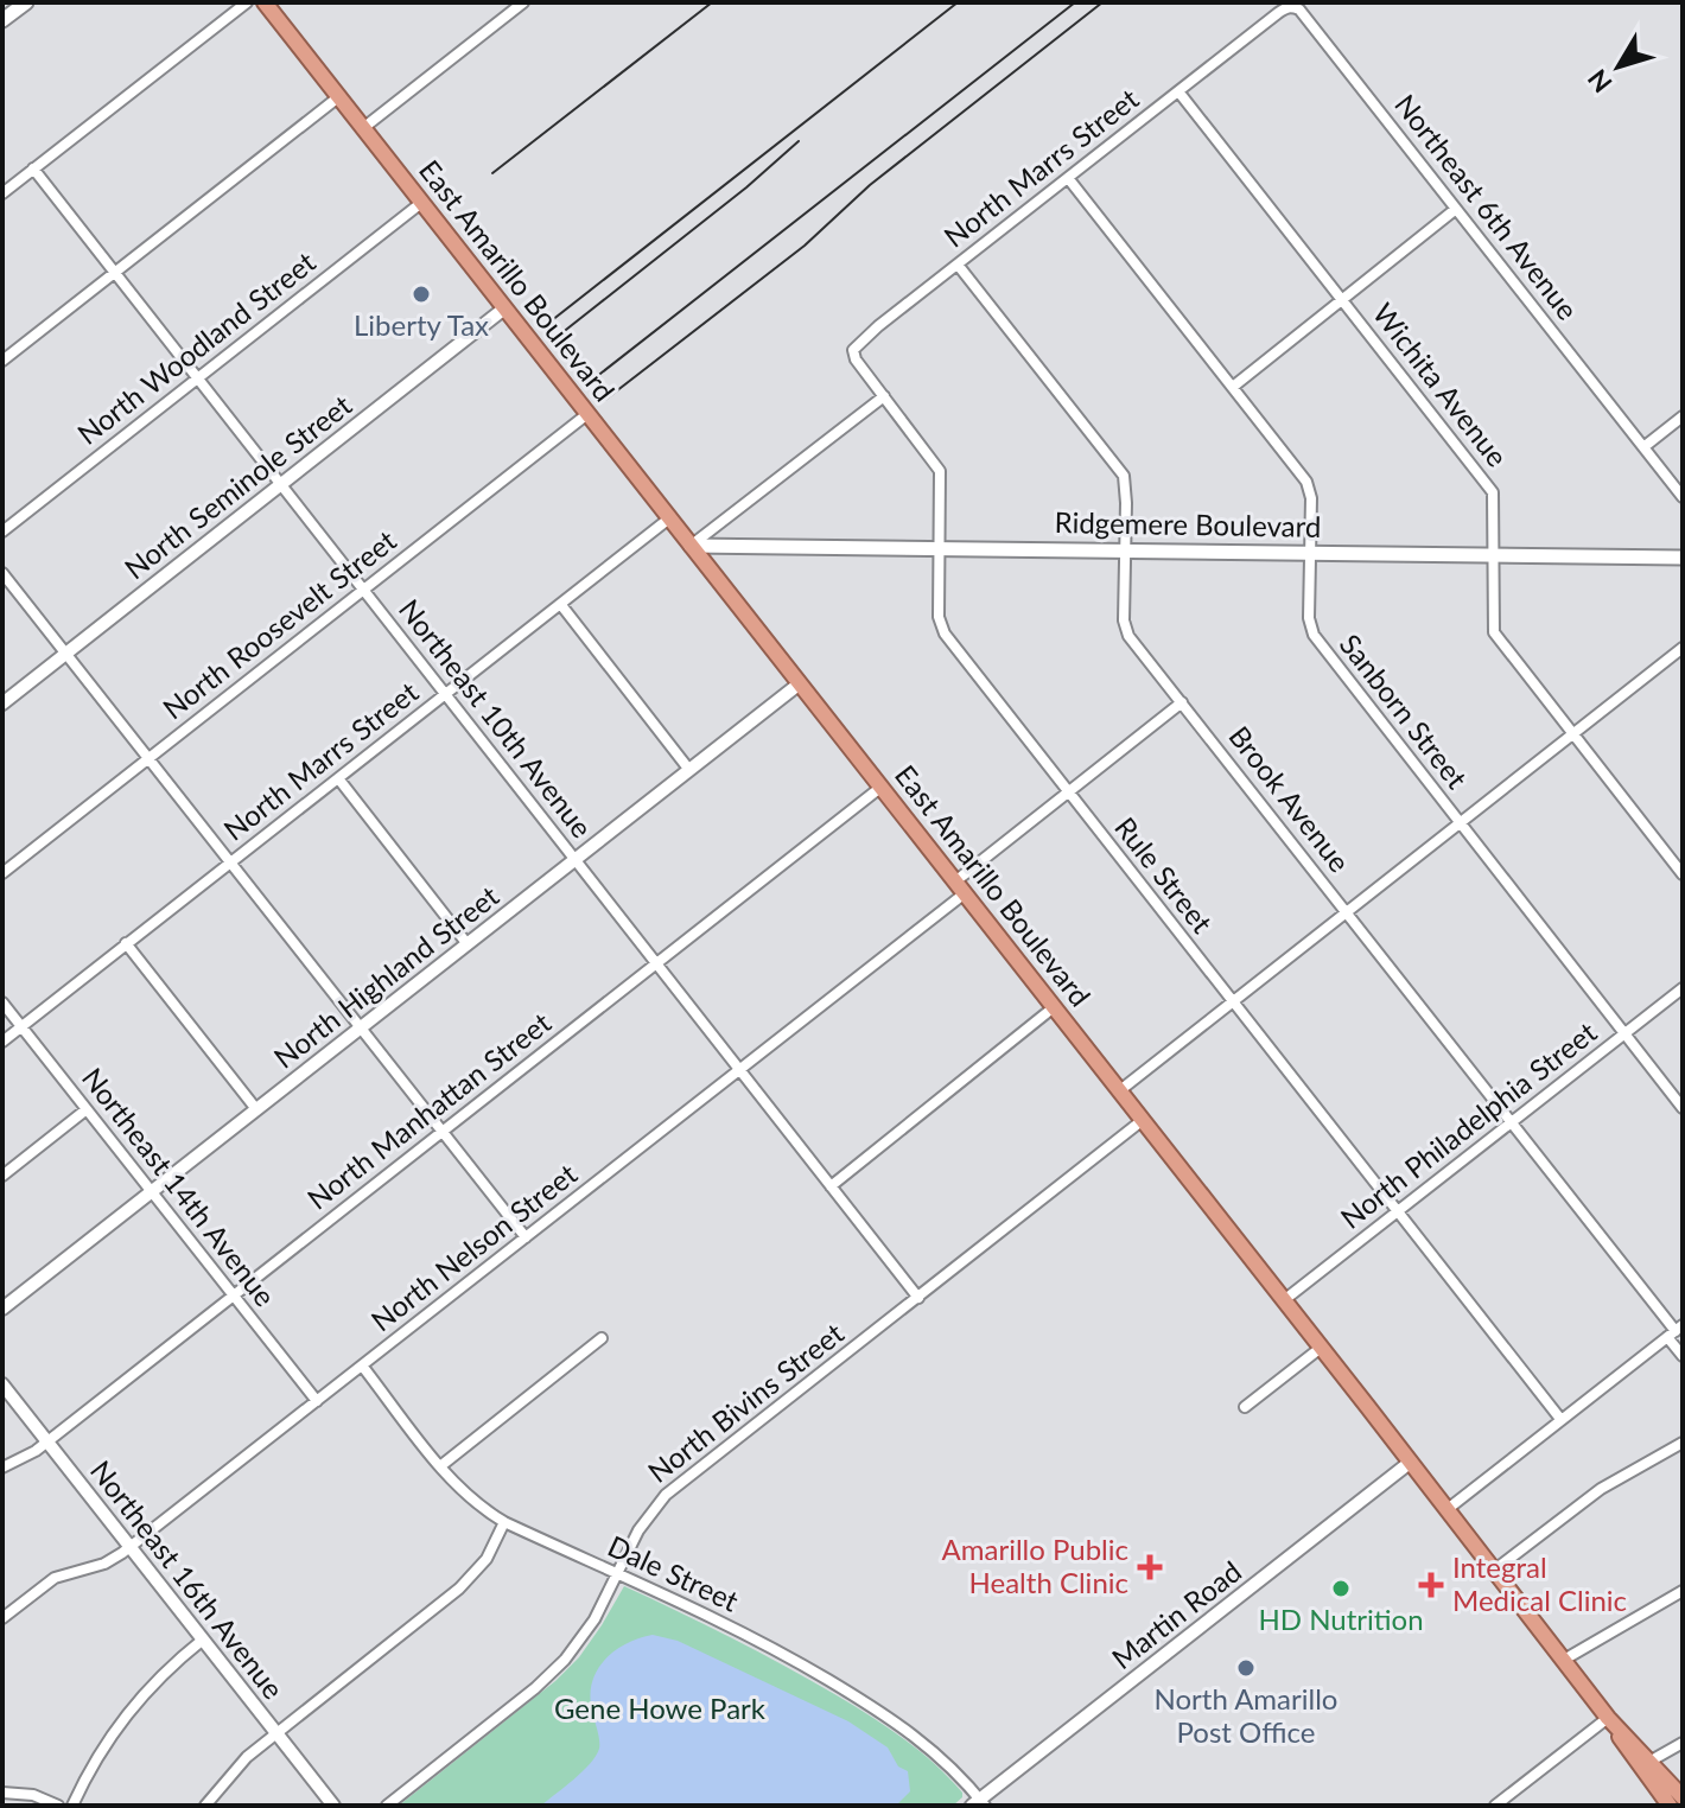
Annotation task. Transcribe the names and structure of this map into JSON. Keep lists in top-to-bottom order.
{
  "streets": {
    "highway": ["East Amarillo Boulevard"],
    "main road": ["Ridgemere Boulevard"],
    "street": [
      "North Marrs Street",
      "Northeast 6th Avenue",
      "North Woodland Street",
      "Wichita Avenue",
      "North Seminole Street",
      "North Roosevelt Street",
      "Sanborn Street",
      "Northeast 10th Avenue",
      "Brook Avenue",
      "Rule Street",
      "North Highland Street",
      "North Manhattan Street",
      "North Philadelphia Street",
      "Northeast 14th Avenue",
      "North Nelson Street",
      "North Bivins Street",
      "Dale Street",
      "Northeast 16th Avenue",
      "Martin Road"
    ]
  },
  "crossings": [
    ["North Marrs Street", "Northeast 6th Avenue"],
    ["North Marrs Street", "East Amarillo Boulevard"],
    ["North Marrs Street", "Wichita Avenue"],
    ["North Marrs Street", "Sanborn Street"],
    ["North Marrs Street", "Northeast 10th Avenue"],
    ["North Marrs Street", "Brook Avenue"],
    ["North Marrs Street", "Rule Street"],
    ["North Marrs Street", "Northeast 14th Avenue"],
    ["East Amarillo Boulevard", "North Woodland Street"],
    ["East Amarillo Boulevard", "North Seminole Street"],
    ["East Amarillo Boulevard", "Ridgemere Boulevard"],
    ["East Amarillo Boulevard", "North Roosevelt Street"],
    ["East Amarillo Boulevard", "North Highland Street"],
    ["East Amarillo Boulevard", "North Manhattan Street"],
    ["East Amarillo Boulevard", "North Philadelphia Street"],
    ["East Amarillo Boulevard", "North Nelson Street"],
    ["East Amarillo Boulevard", "North Bivins Street"],
    ["East Amarillo Boulevard", "Martin Road"],
    ["North Woodland Street", "Northeast 10th Avenue"],
    ["Wichita Avenue", "Ridgemere Boulevard"],
    ["North Seminole Street", "Northeast 10th Avenue"],
    ["Ridgemere Boulevard", "Sanborn Street"],
    ["Ridgemere Boulevard", "Brook Avenue"],
    ["Ridgemere Boulevard", "Rule Street"],
    ["North Roosevelt Street", "Northeast 10th Avenue"],
    ["Sanborn Street", "North Philadelphia Street"],
    ["Northeast 10th Avenue", "North Highland Street"],
    ["Northeast 10th Avenue", "North Manhattan Street"],
    ["Northeast 10th Avenue", "North Nelson Street"],
    ["Northeast 10th Avenue", "North Bivins Street"],
    ["Brook Avenue", "North Philadelphia Street"],
    ["Brook Avenue", "North Nelson Street"],
    ["Rule Street", "North Philadelphia Street"],
    ["Rule Street", "North Nelson Street"],
    ["North Highland Street", "Northeast 14th Avenue"],
    ["North Manhattan Street", "Northeast 14th Avenue"],
    ["North Manhattan Street", "Northeast 16th Avenue"],
    ["Northeast 14th Avenue", "North Nelson Street"],
    ["North Nelson Street", "Dale Street"],
    ["North Nelson Street", "Northeast 16th Avenue"],
    ["North Bivins Street", "Dale Street"],
    ["Dale Street", "Martin Road"]
  ],
  "parks": ["Gene Howe Park"],
  "places": {
    "other": ["Liberty Tax", "HD Nutrition", "North Amarillo Post Office"],
    "health": ["Amarillo Public Health Clinic", "Integral Medical Clinic"]
  },
  "north": "bottom left"
}
